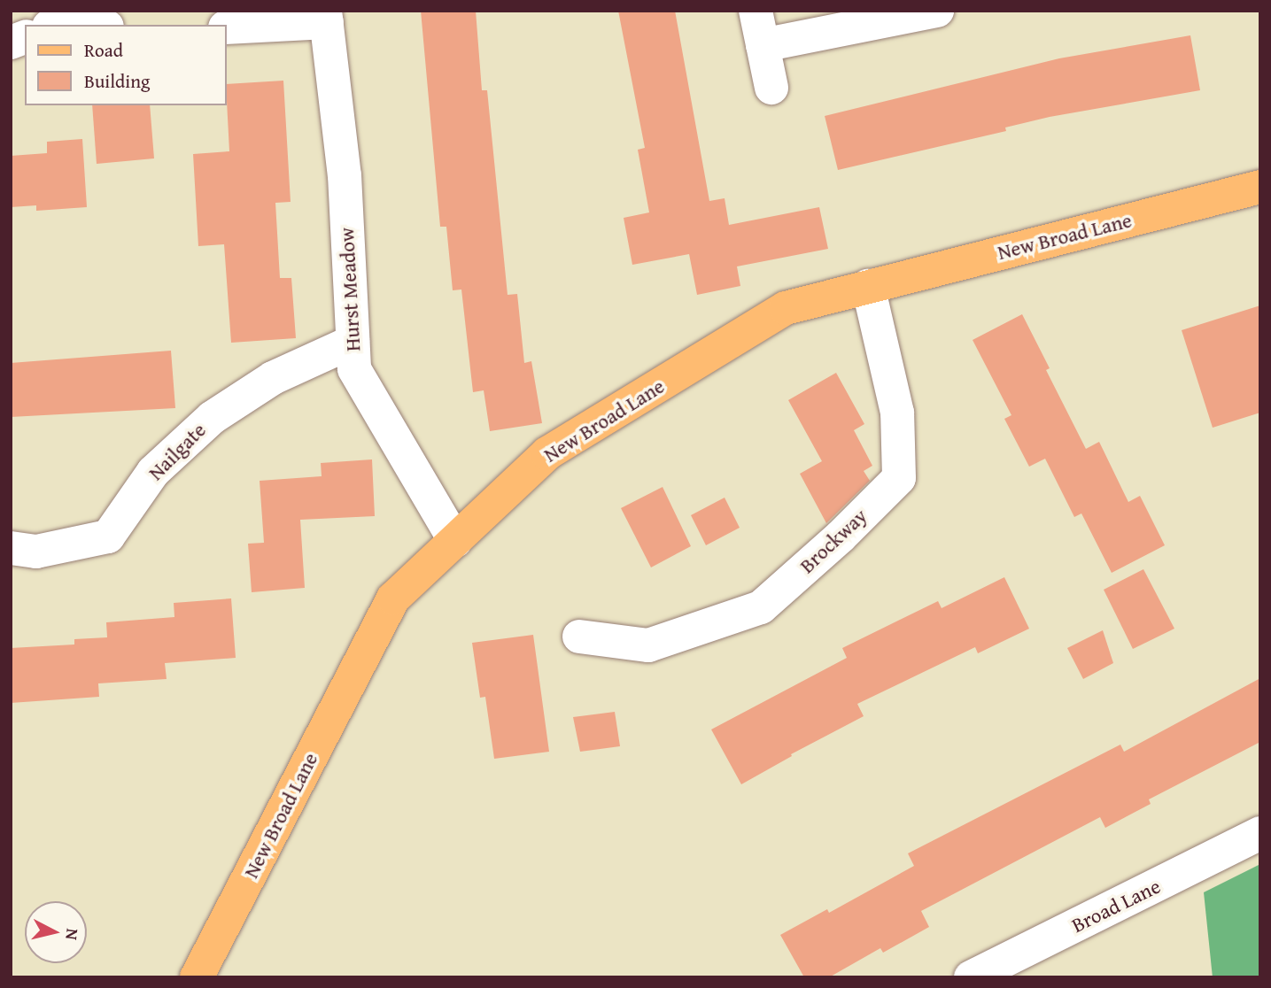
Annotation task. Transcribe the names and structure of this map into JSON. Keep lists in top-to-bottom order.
{
  "streets": {
    "main road": ["New Broad Lane"],
    "street": [
      "Hurst Meadow",
      "Nailgate",
      "Brockway",
      "Broad Lane"
    ]
  },
  "crossings": [
    ["New Broad Lane", "Hurst Meadow"],
    ["New Broad Lane", "Brockway"],
    ["Hurst Meadow", "Nailgate"]
  ],
  "legend": ["Road", "Building"],
  "north": "right"
}
